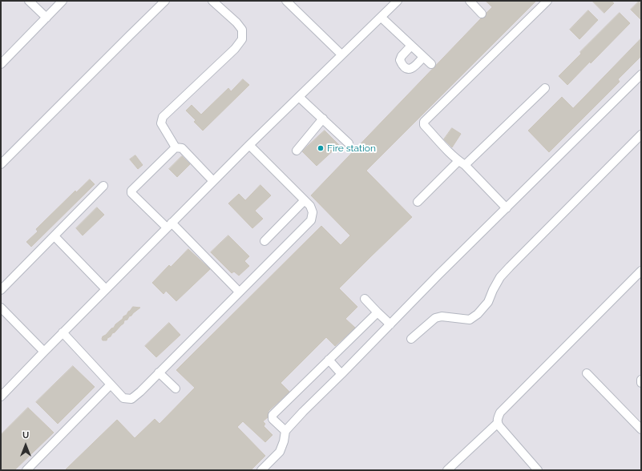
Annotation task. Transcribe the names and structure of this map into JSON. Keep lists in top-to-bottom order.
{
  "places": ["Fire station"],
  "north": "top"
}
